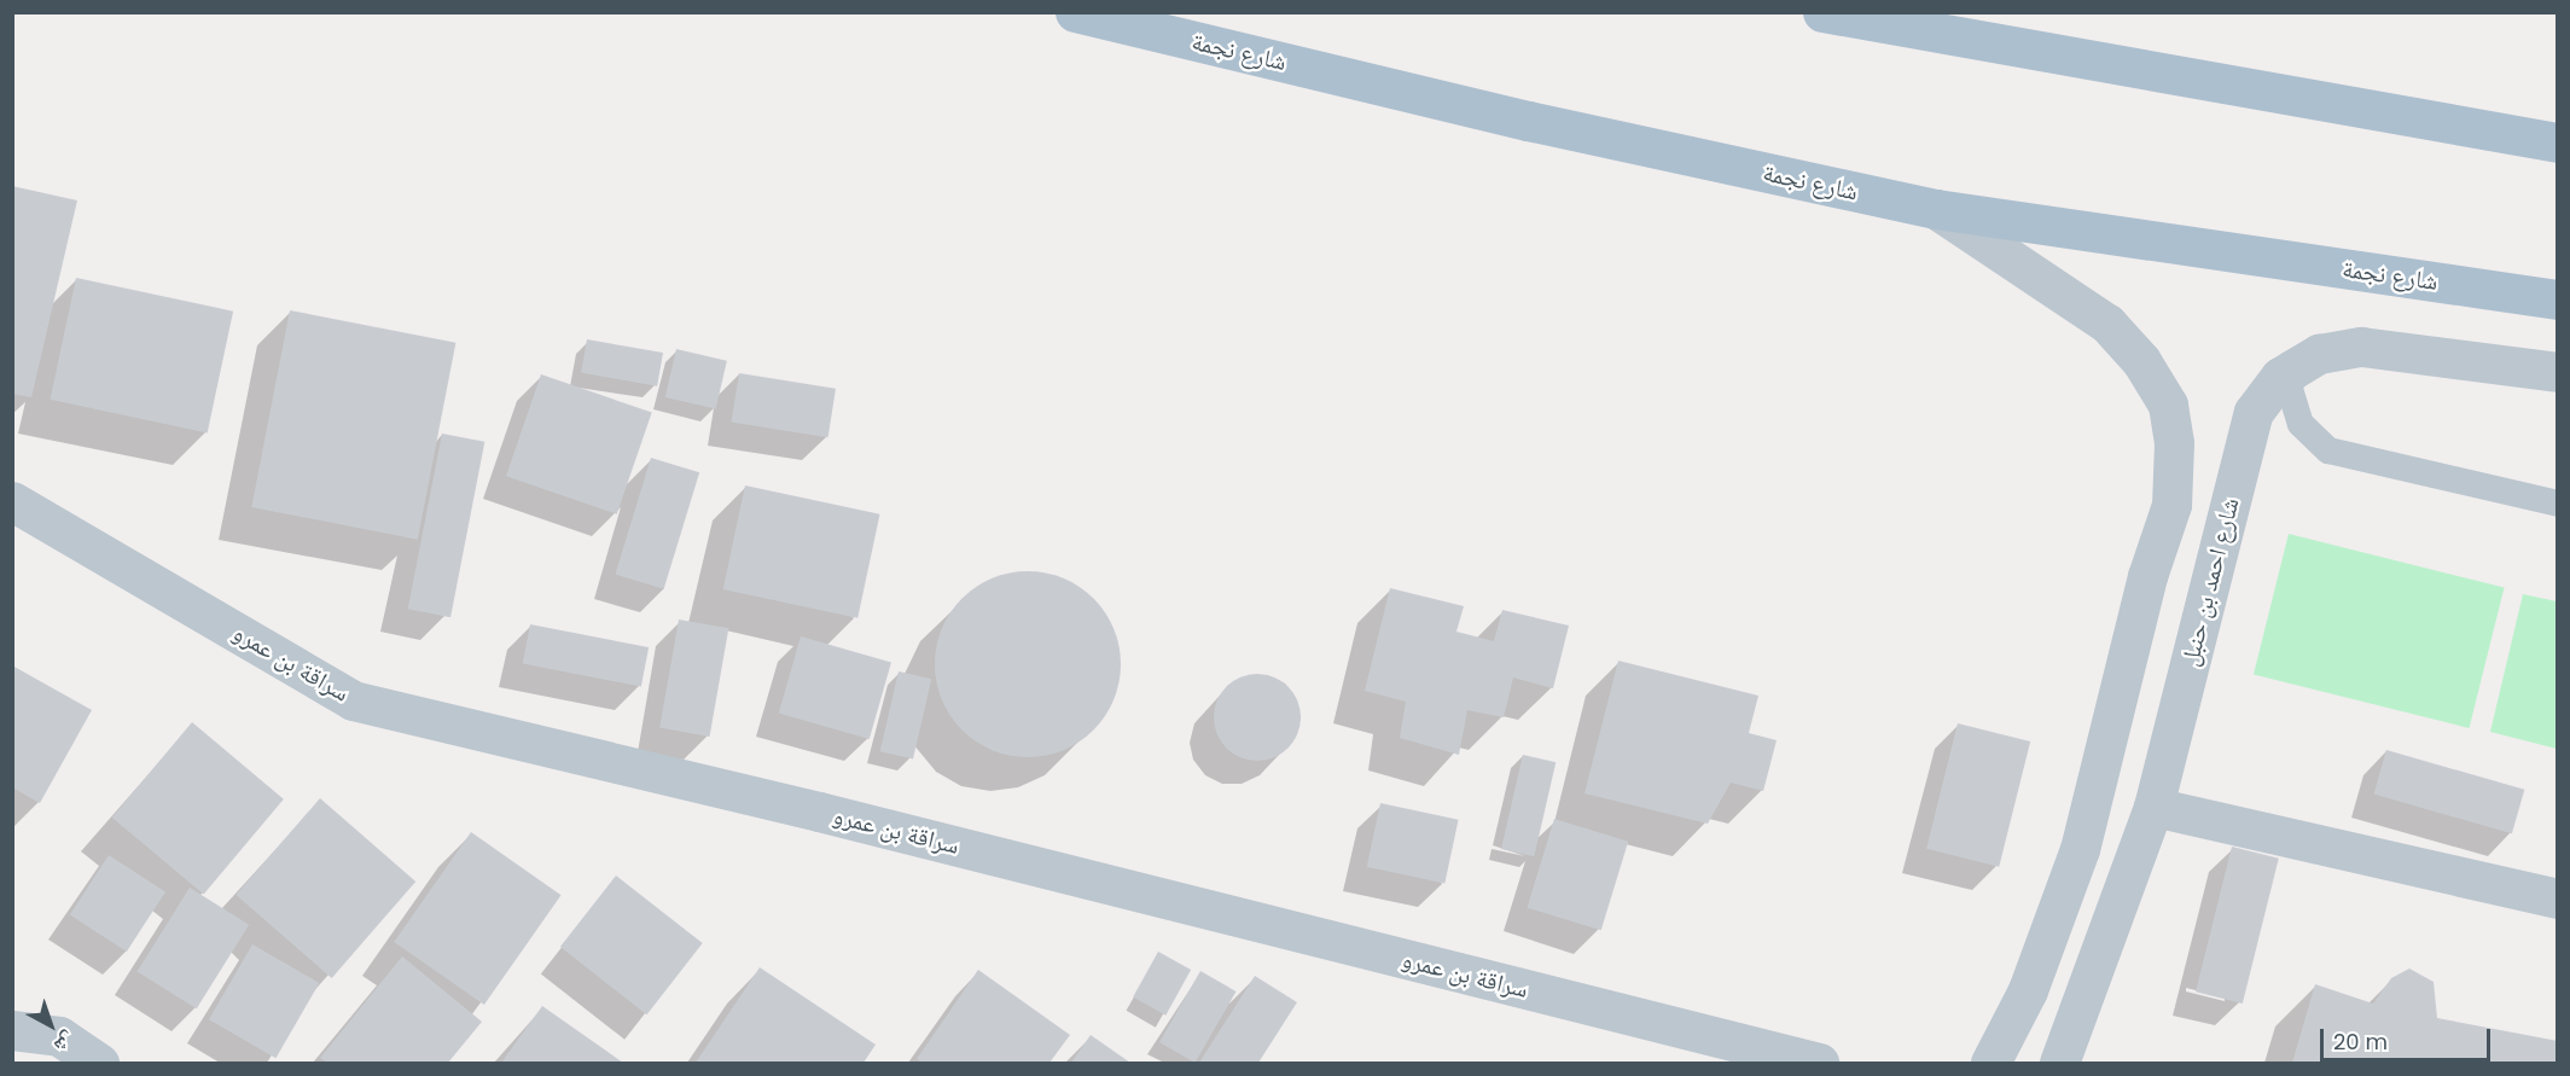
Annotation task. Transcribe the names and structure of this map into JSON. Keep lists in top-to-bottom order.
{
  "streets": {
    "main road": ["شارع نجمة"],
    "street": ["شارع احمد بن حنبل", "سراقة بن عمرو"]
  },
  "scale_bar": "20 m",
  "north": "bottom right"
}
